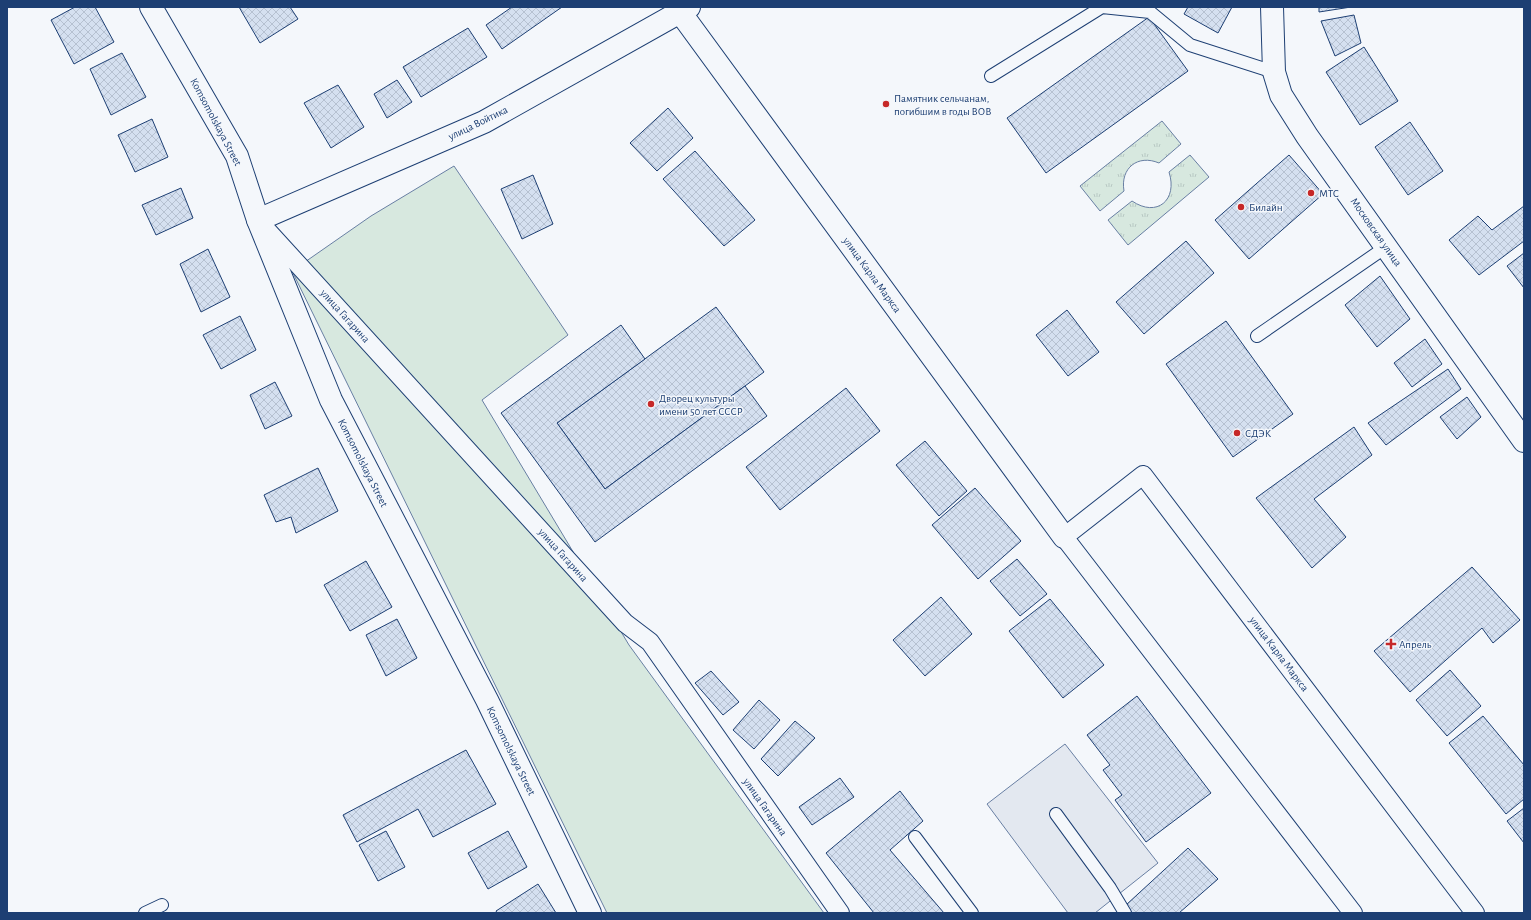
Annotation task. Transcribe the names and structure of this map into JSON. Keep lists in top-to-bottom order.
{
  "streets": {
    "street": [
      "Komsomolskaya Street",
      "улица Войтика",
      "Московская улица",
      "улица Карла Маркса",
      "улица Гагарина"
    ]
  },
  "crossings": [
    ["Komsomolskaya Street", "улица Войтика"],
    ["Komsomolskaya Street", "улица Гагарина"],
    ["улица Войтика", "улица Карла Маркса"],
    ["улица Войтика", "улица Гагарина"]
  ],
  "places": {
    "other": [
      "Памятник сельчанам, погибшим в годы ВОВ",
      "МТС",
      "Билайн",
      "Дворец культуры имени 50 лет СССР",
      "СДЭК"
    ],
    "health": ["Апрель"]
  }
}
